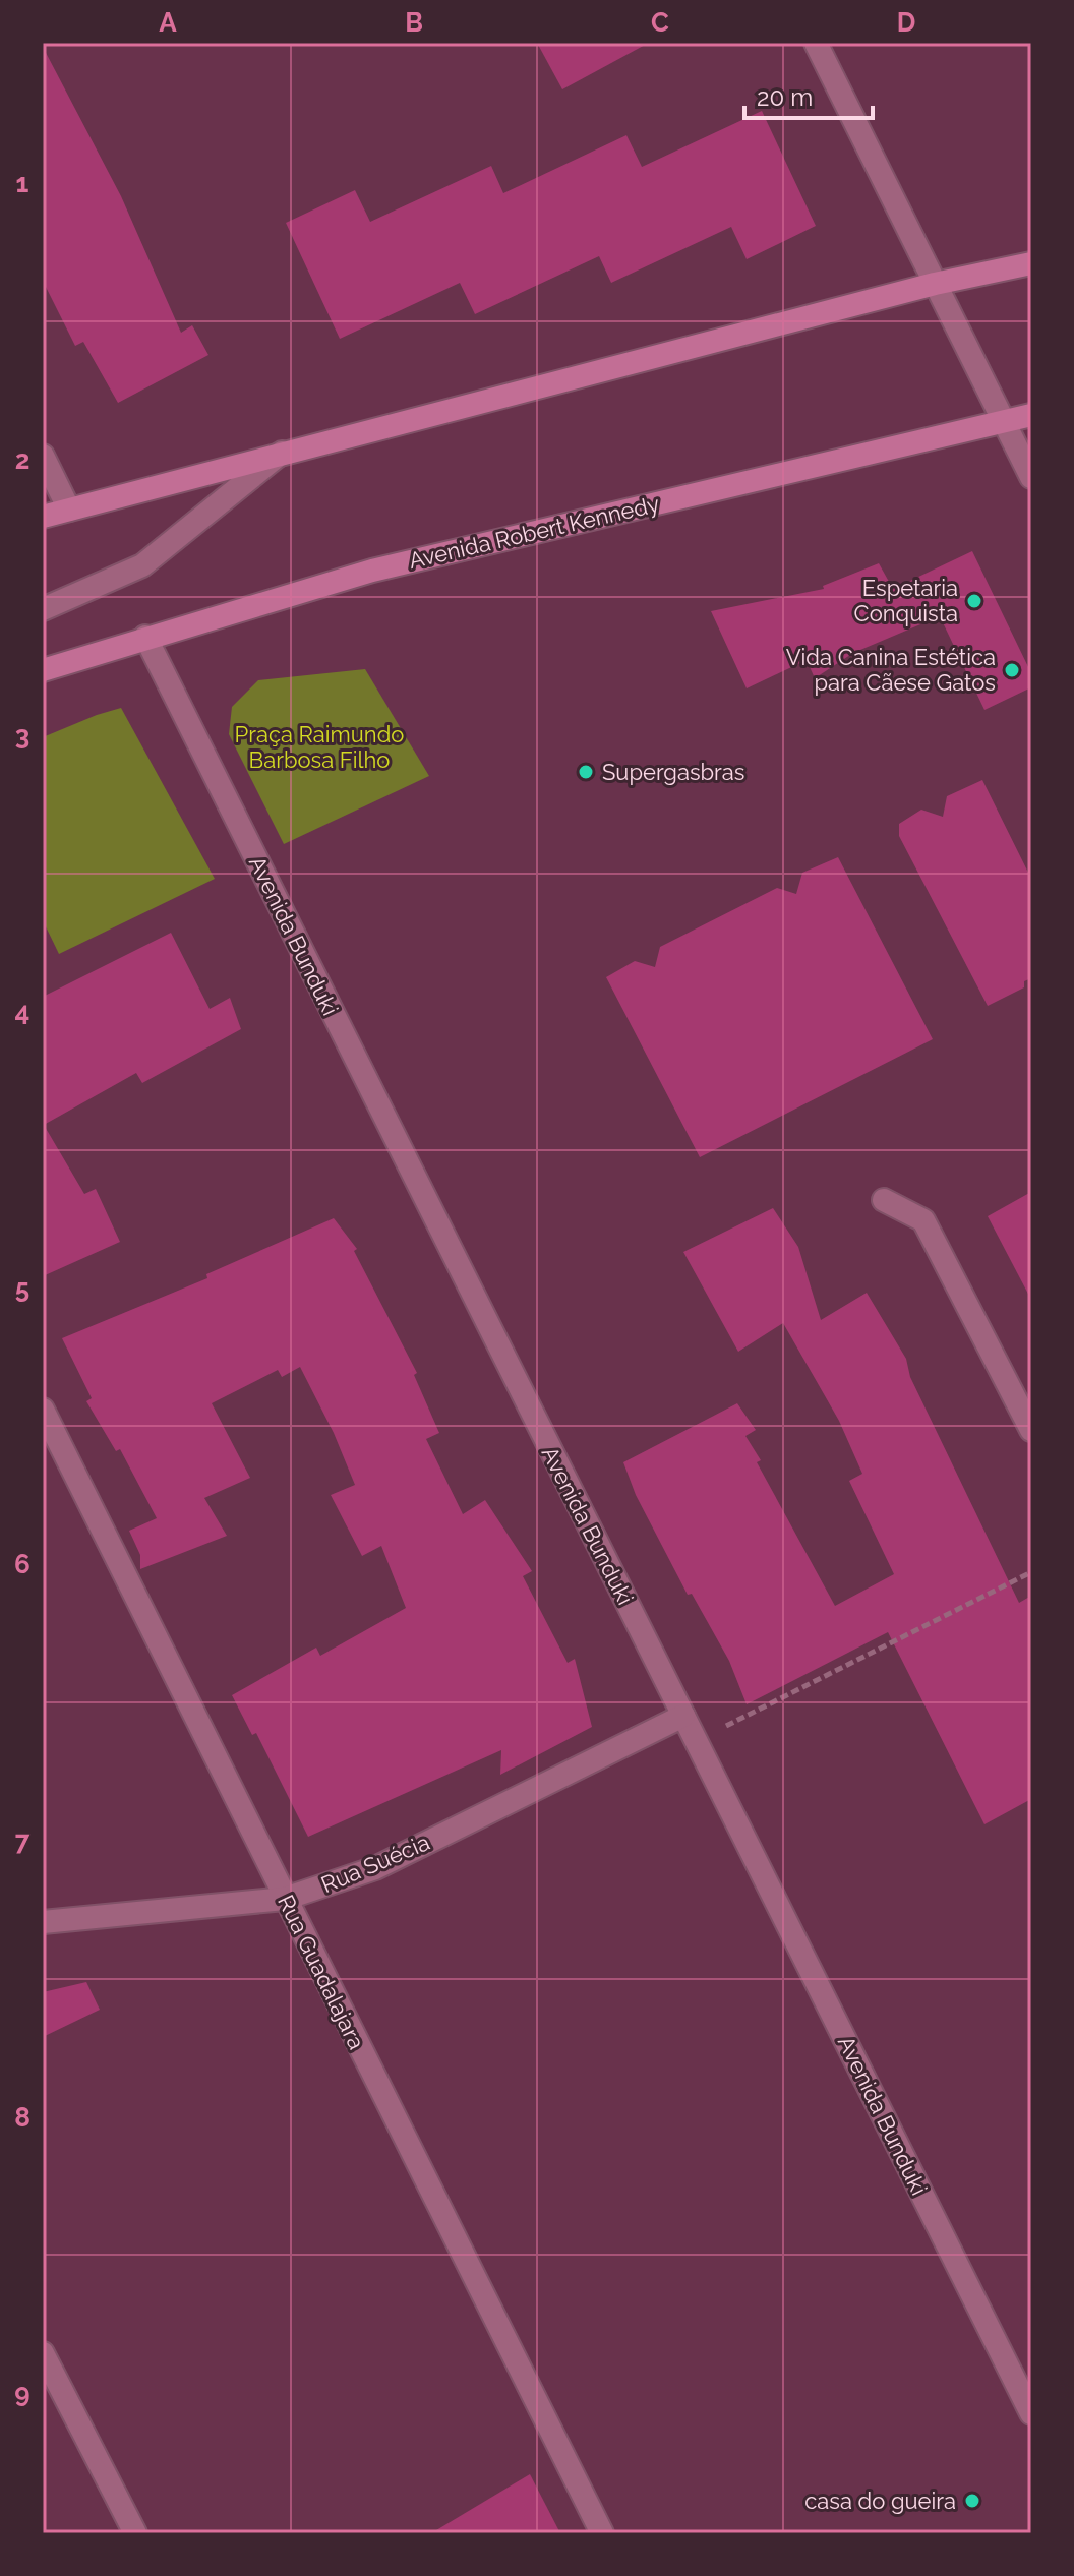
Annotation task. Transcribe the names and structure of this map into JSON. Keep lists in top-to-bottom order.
{
  "streets": {
    "main road": ["Avenida Robert Kennedy"],
    "street": ["Avenida Bunduki", "Rua Suécia", "Rua Guadalajara"]
  },
  "crossings": [
    ["Avenida Robert Kennedy", "Avenida Bunduki"],
    ["Avenida Bunduki", "Rua Suécia"],
    ["Rua Suécia", "Rua Guadalajara"]
  ],
  "parks": ["Praça Raimundo Barbosa Filho"],
  "places": [
    "Espetaria Conquista",
    "Vida Canina Estética para Cãese Gatos",
    "Supergasbras",
    "casa do gueira"
  ],
  "scale_bar": "20 m",
  "grid": {
    "columns": [
      "A",
      "B",
      "C",
      "D"
    ],
    "rows": [
      "1",
      "2",
      "3",
      "4",
      "5",
      "6",
      "7",
      "8",
      "9"
    ]
  }
}
